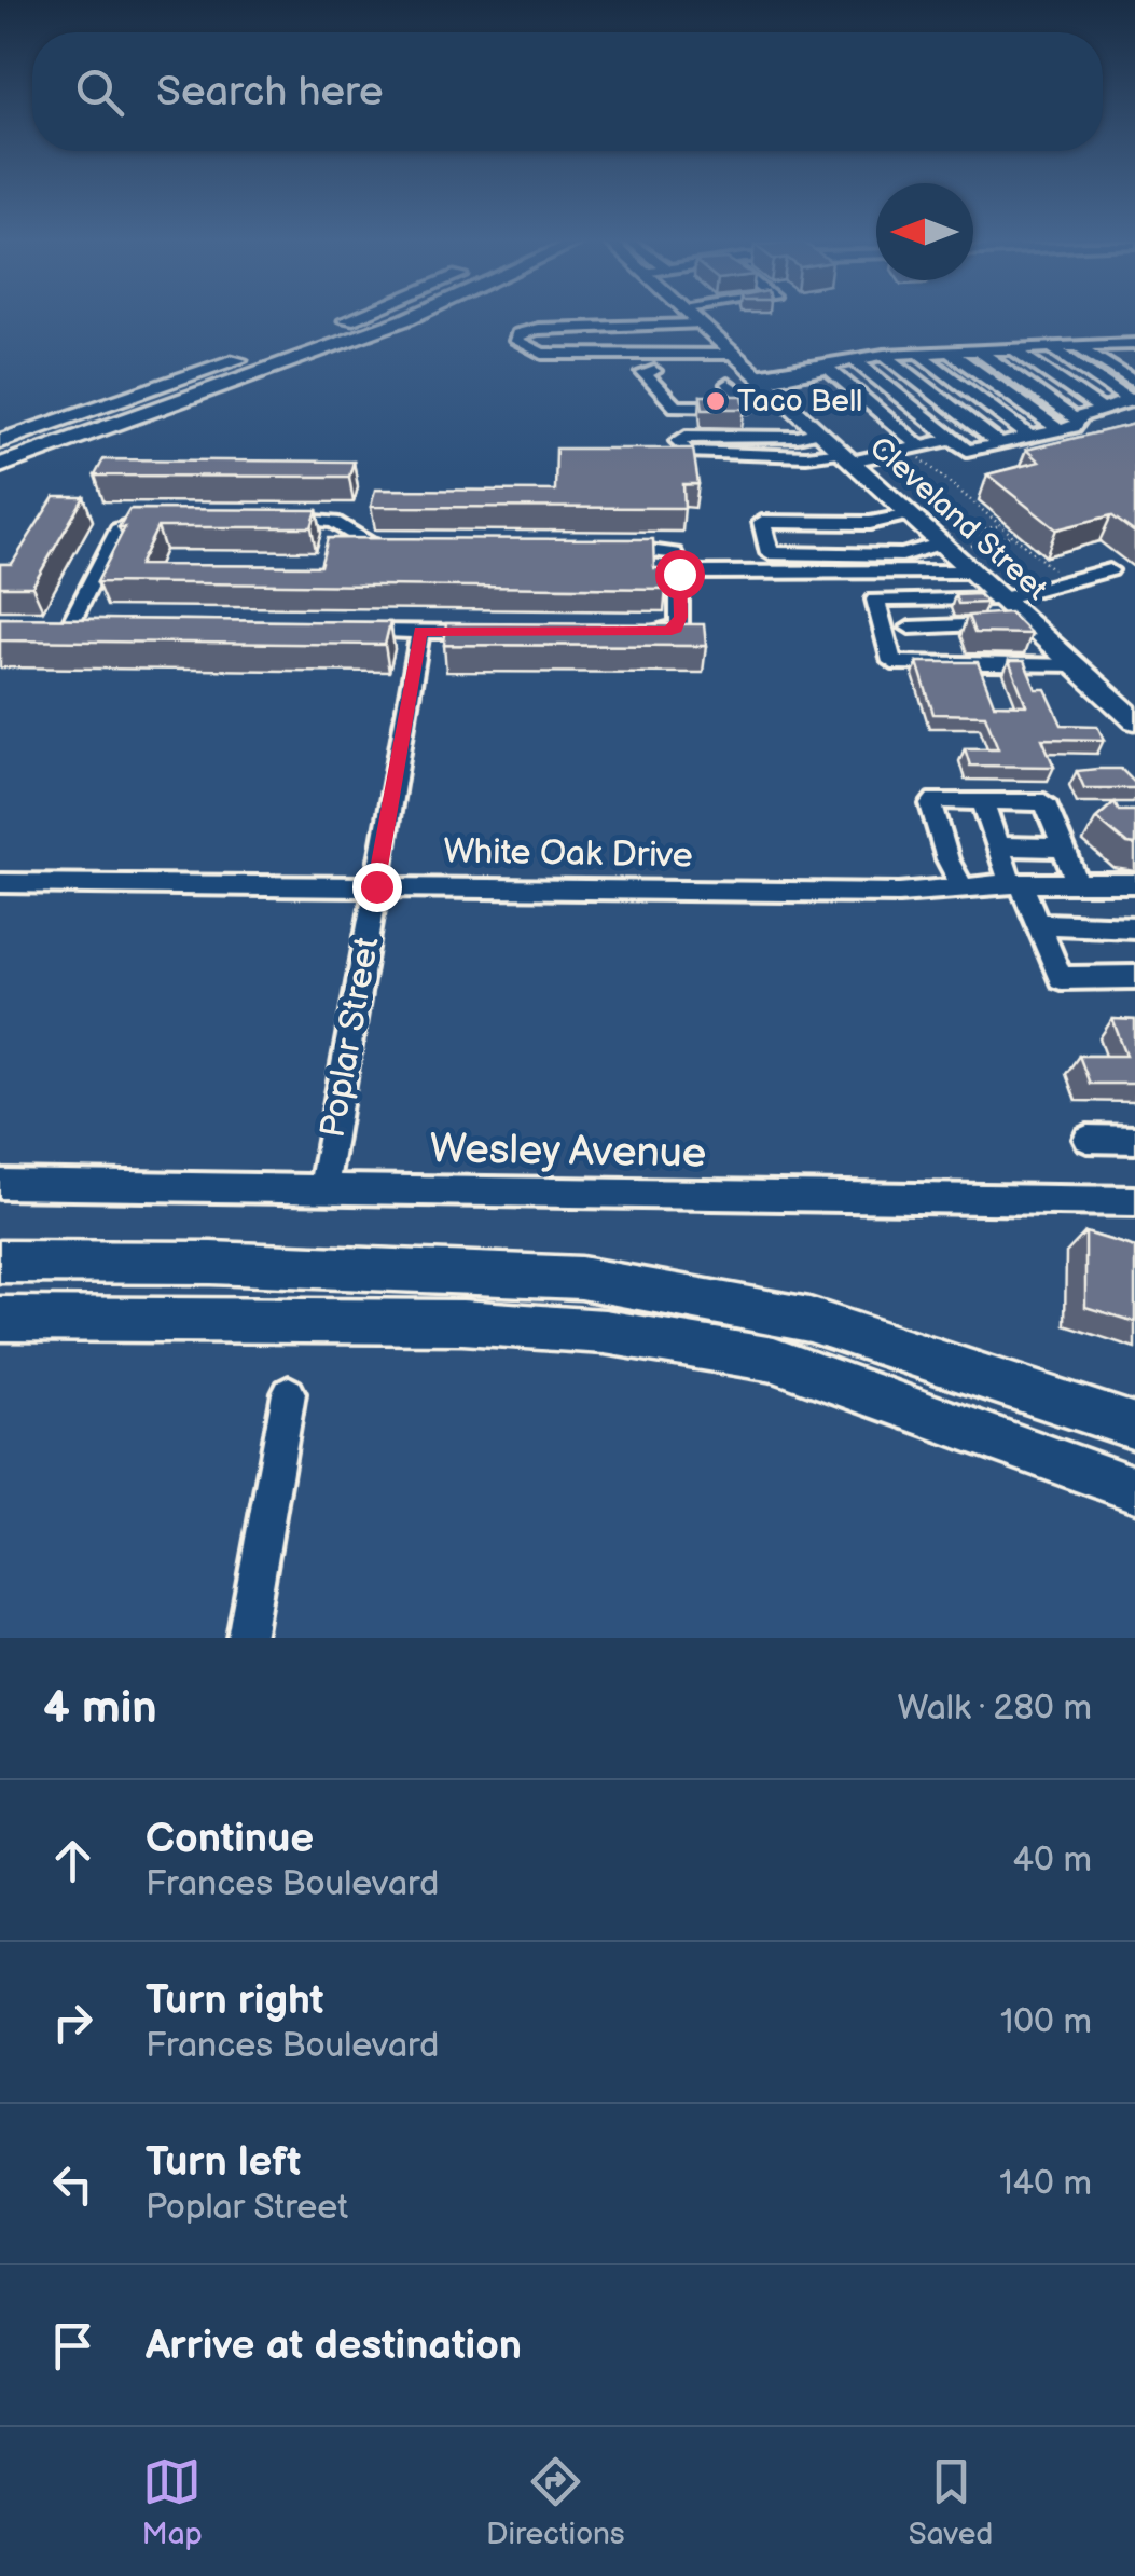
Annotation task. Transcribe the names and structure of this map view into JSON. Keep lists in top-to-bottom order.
{
  "streets": {
    "main road": ["Cleveland Street"],
    "street": ["White Oak Drive", "Poplar Street", "Wesley Avenue"]
  },
  "crossings": [
    ["White Oak Drive", "Poplar Street"],
    ["Poplar Street", "Wesley Avenue"]
  ],
  "places": ["Taco Bell"],
  "north": "left",
  "page": {
    "search": "Search here",
    "heading": ["4 min", "Walk · 280 m"],
    "list": [
      ["Continue", "Frances Boulevard", "40 m"],
      ["Turn right", "Frances Boulevard", "100 m"],
      ["Turn left", "Poplar Street", "140 m"],
      "Arrive at destination"
    ],
    "nav": ["Map", "Directions", "Saved"]
  }
}
